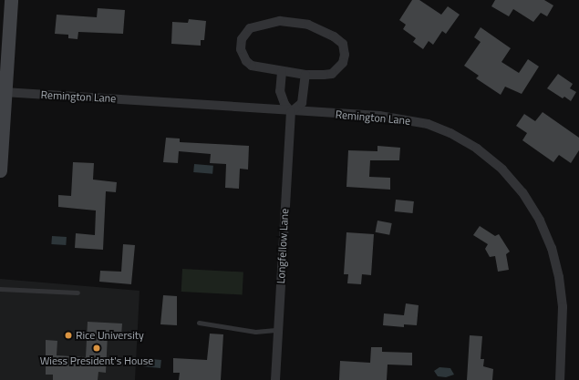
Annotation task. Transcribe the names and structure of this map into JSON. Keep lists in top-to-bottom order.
{
  "streets": {
    "street": ["Remington Lane", "Longfellow Lane"]
  },
  "crossings": [
    ["Remington Lane", "Longfellow Lane"]
  ],
  "places": ["Rice University", "Wiess President's House"]
}
